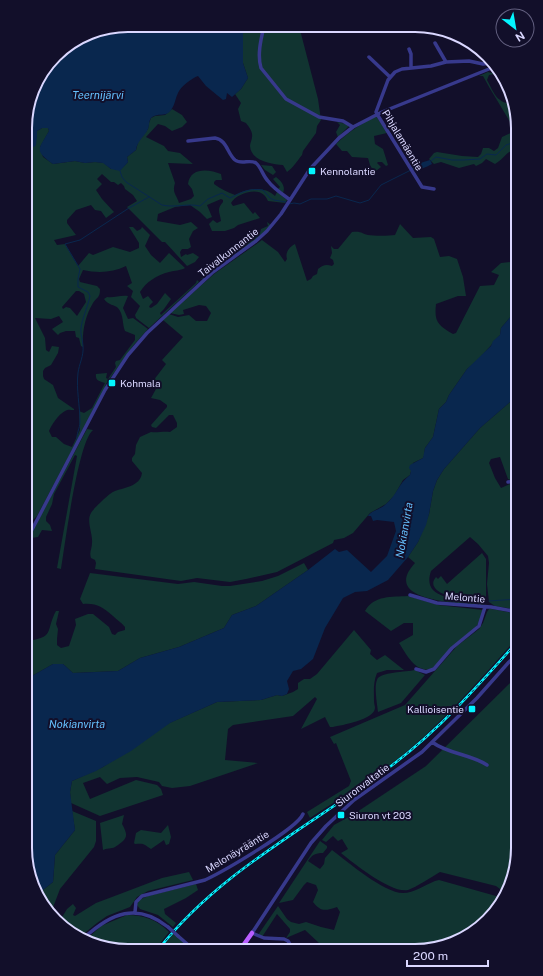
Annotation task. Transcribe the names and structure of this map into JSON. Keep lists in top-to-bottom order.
{
  "streets": {
    "main road": ["Siuronvaltatie"],
    "street": [
      "Pihjalamäentie",
      "Taivalkunnantie",
      "Melontie",
      "Melonäyrääntie"
    ]
  },
  "crossings": [
    ["Pihjalamäentie", "Taivalkunnantie"]
  ],
  "water": ["Teernijärvi", "Nokianvirta"],
  "places": {
    "transit": [
      "Kennolantie",
      "Kohmala",
      "Kallioisentie",
      "Siuron vt 203"
    ]
  },
  "scale_bar": "200 m",
  "north": "bottom right"
}
